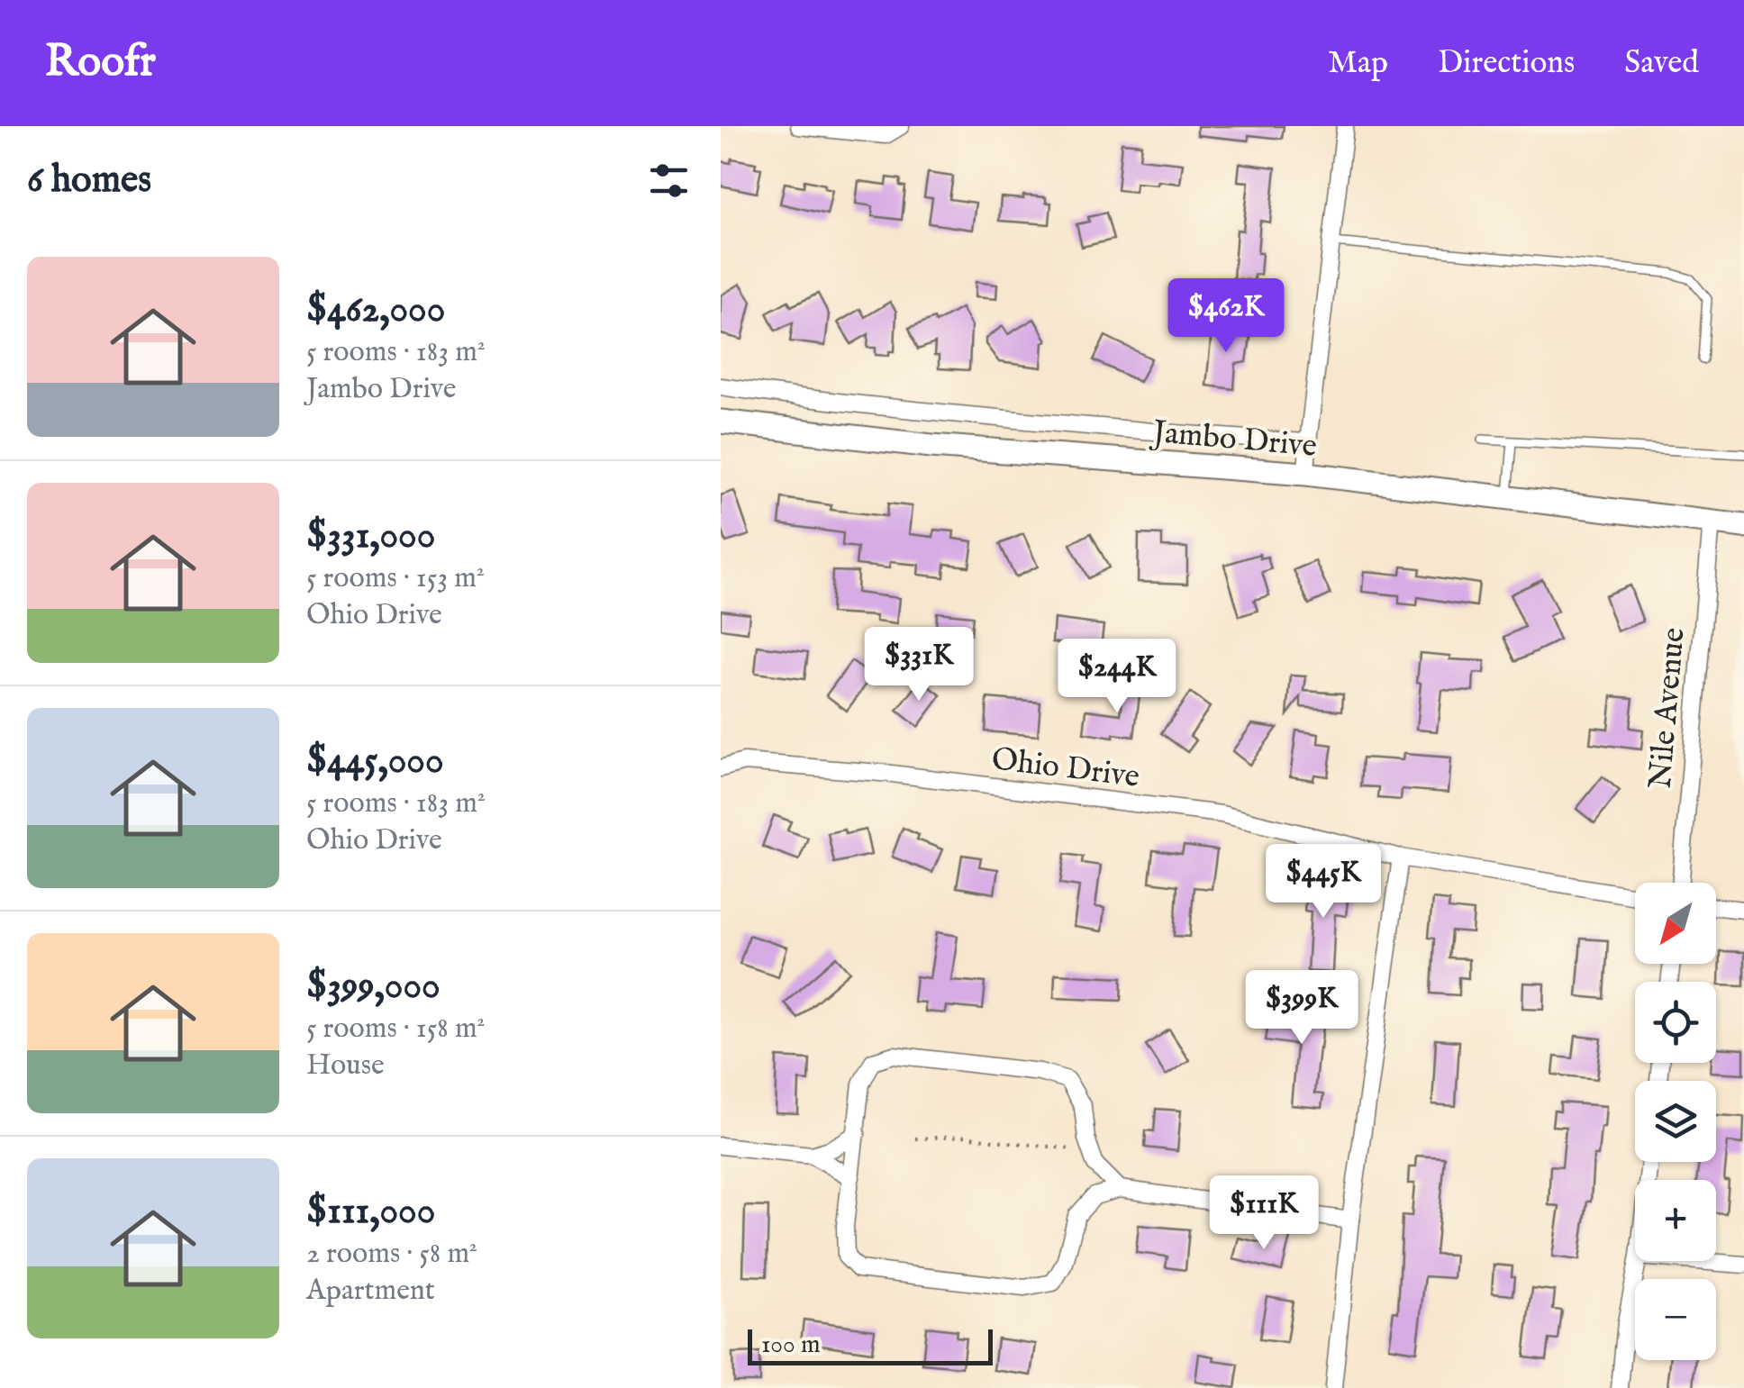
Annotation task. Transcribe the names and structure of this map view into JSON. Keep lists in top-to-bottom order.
{
  "streets": {
    "main road": ["Jambo Drive"],
    "street": ["Nile Avenue", "Ohio Drive"]
  },
  "crossings": [
    ["Jambo Drive", "Nile Avenue"]
  ],
  "scale_bar": "100 m",
  "north": "bottom left",
  "page": {
    "header": "Roofr",
    "nav": ["Map", "Directions", "Saved"],
    "heading": "6 homes",
    "list": [
      {
        "name": "$462,000",
        "note": "5 rooms · 183 m² · Jambo Drive"
      },
      {
        "name": "$331,000",
        "note": "5 rooms · 153 m² · Ohio Drive"
      },
      {
        "name": "$445,000",
        "note": "5 rooms · 183 m² · Ohio Drive"
      },
      {
        "name": "$399,000",
        "note": "5 rooms · 158 m² · House"
      },
      {
        "name": "$111,000",
        "note": "2 rooms · 58 m² · Apartment"
      }
    ],
    "price": [
      "$462K",
      "$331K",
      "$244K",
      "$445K",
      "$399K",
      "$111K"
    ],
    "map_buttons": ["+", "−"],
    "scale": "100 m"
  }
}
